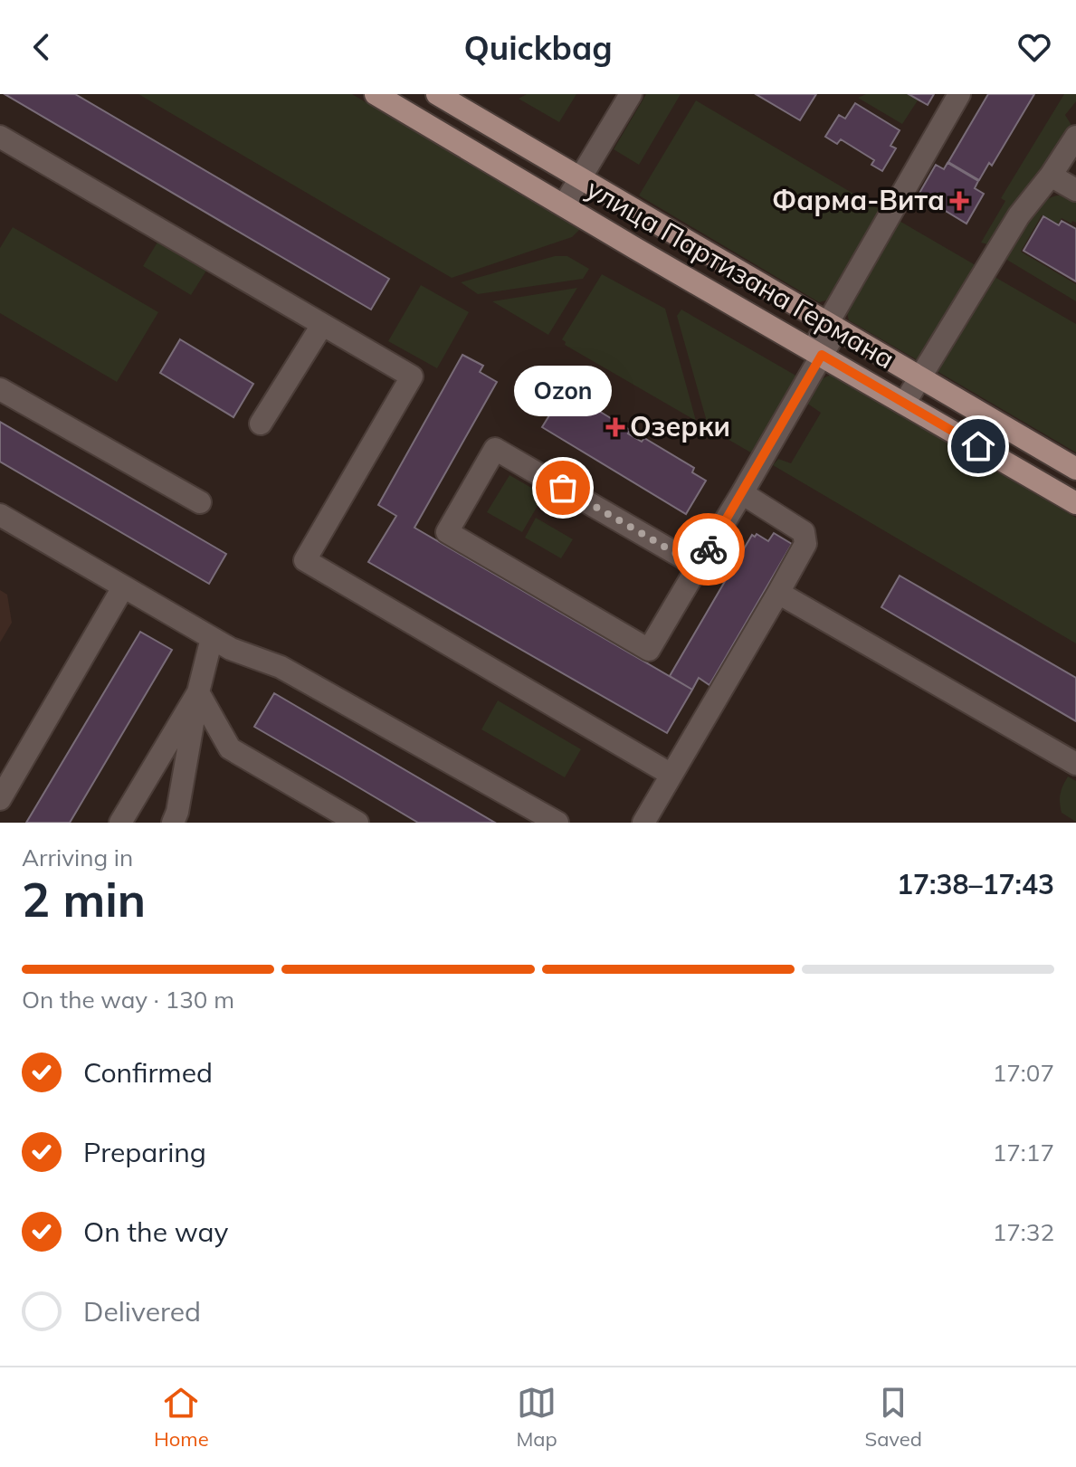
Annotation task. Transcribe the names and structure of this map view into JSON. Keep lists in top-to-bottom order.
{
  "streets": {
    "main road": ["улица Партизана Германа"]
  },
  "places": {
    "health": ["Фарма-Вита", "Озерки"],
    "other": ["Ozon"]
  },
  "page": {
    "header": "Quickbag",
    "bubble": "Ozon",
    "heading": ["2 min", "Arriving in", "17:38–17:43"],
    "bar": "On the way · 130 m",
    "list": [
      ["Confirmed", "17:07"],
      ["Preparing", "17:17"],
      ["On the way", "17:32"],
      "Delivered"
    ],
    "tabs": ["Home", "Map", "Saved"]
  }
}
